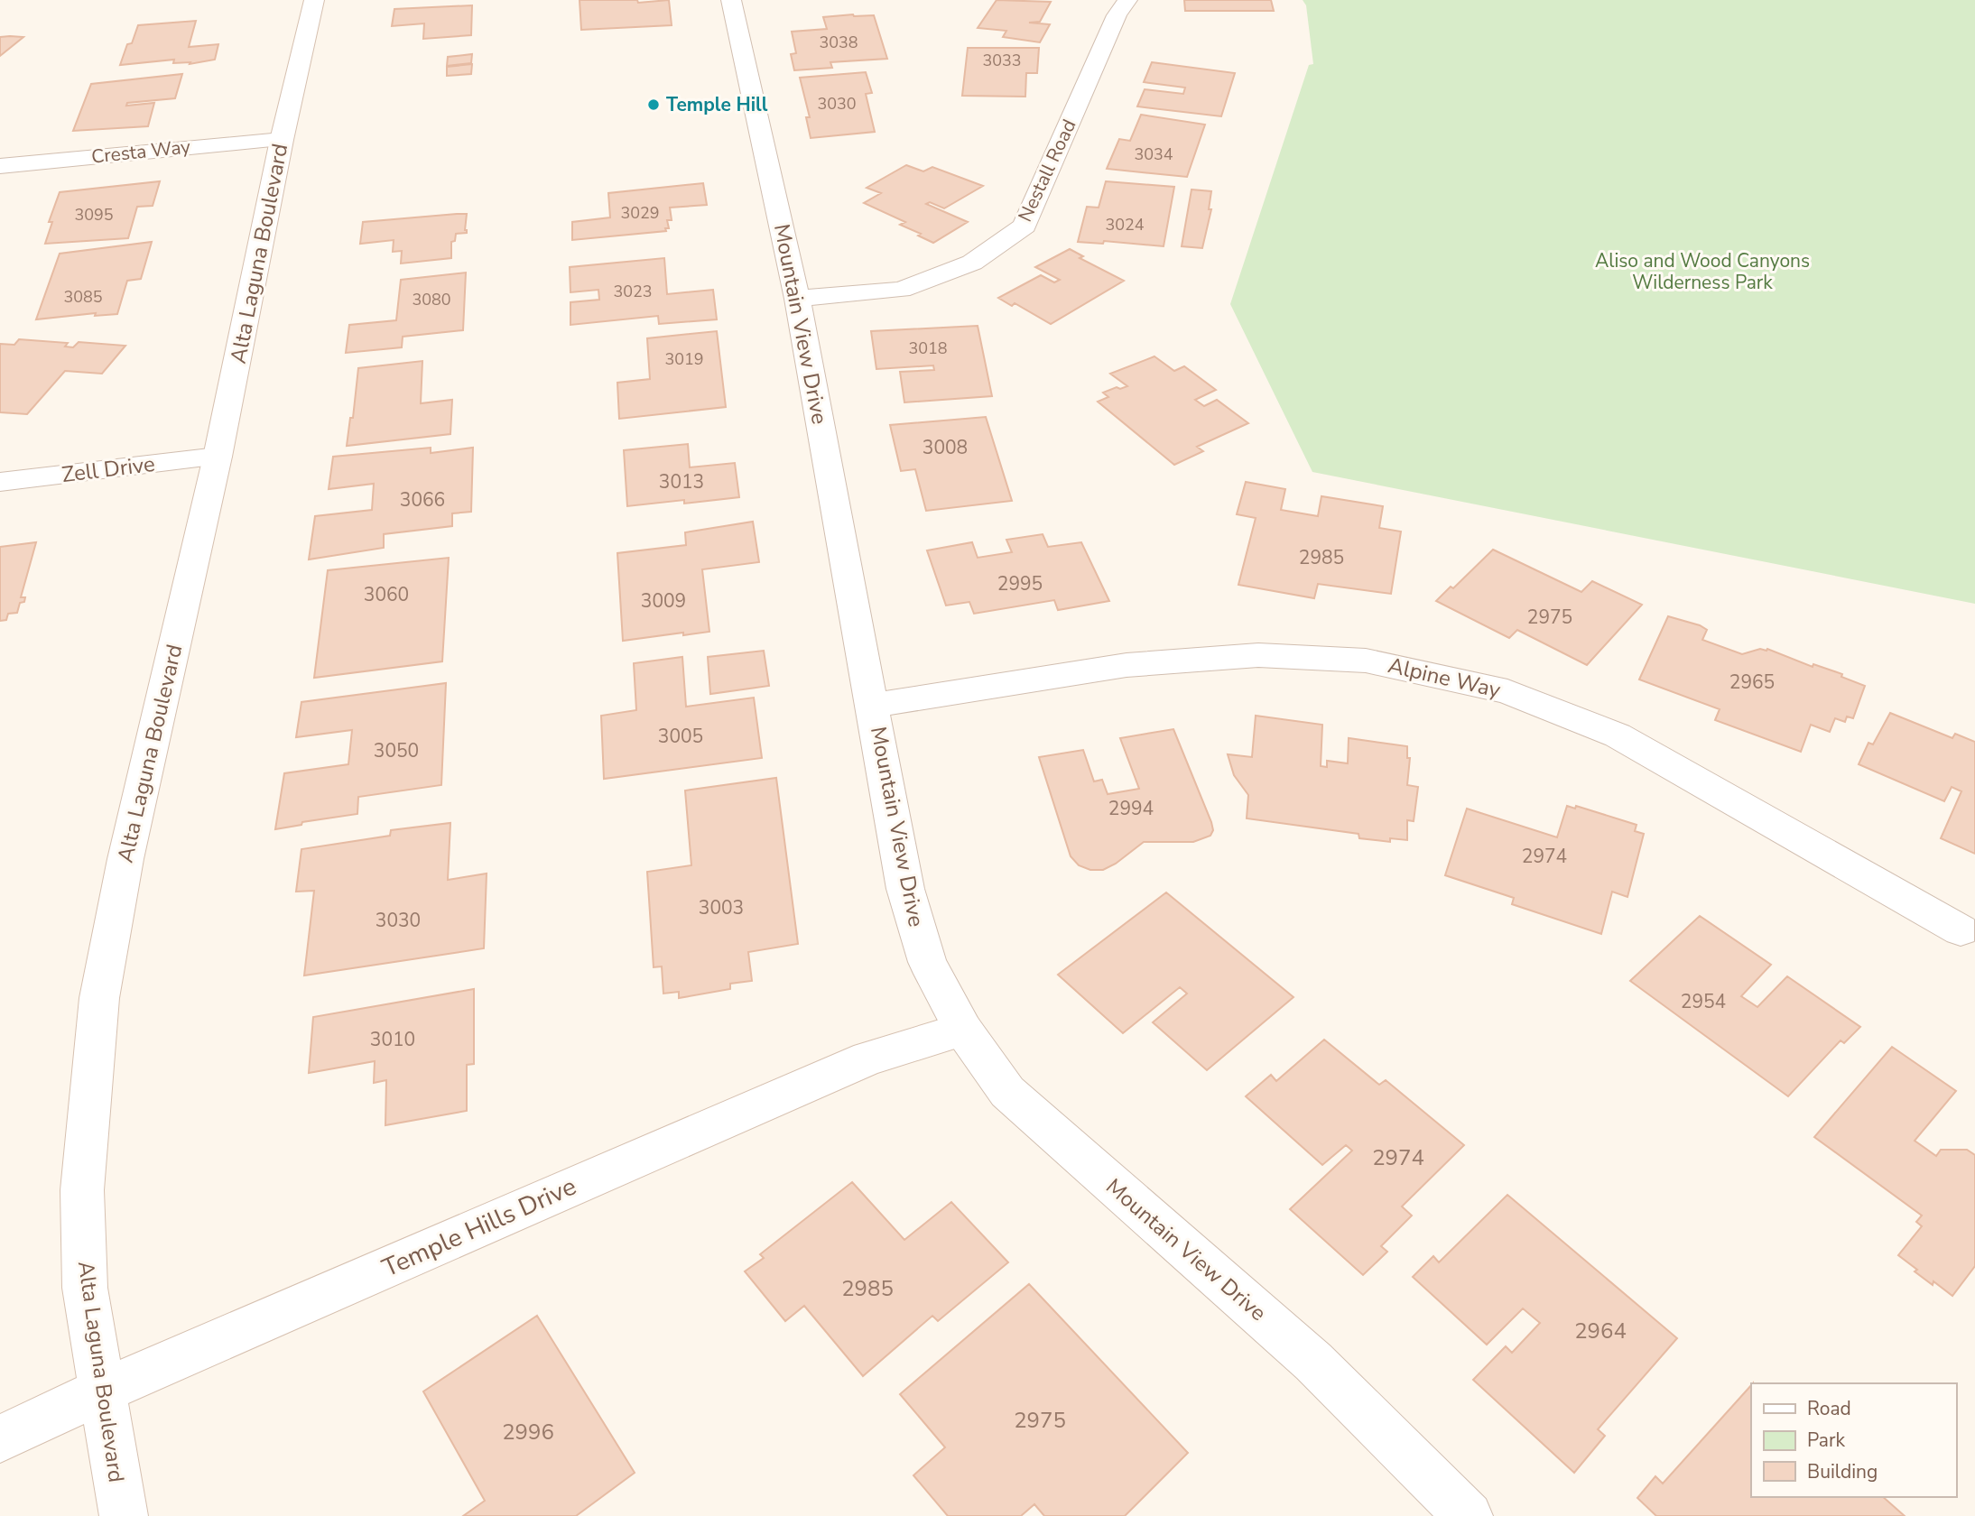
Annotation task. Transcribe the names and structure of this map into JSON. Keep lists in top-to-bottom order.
{
  "streets": {
    "street": [
      "Cresta Way",
      "Nestall Road",
      "Alta Laguna Boulevard",
      "Mountain View Drive",
      "Zell Drive",
      "Alpine Way",
      "Temple Hills Drive"
    ]
  },
  "crossings": [
    ["Cresta Way", "Alta Laguna Boulevard"],
    ["Nestall Road", "Mountain View Drive"],
    ["Alta Laguna Boulevard", "Zell Drive"],
    ["Alta Laguna Boulevard", "Temple Hills Drive"],
    ["Mountain View Drive", "Alpine Way"],
    ["Mountain View Drive", "Temple Hills Drive"]
  ],
  "parks": ["Aliso and Wood Canyons Wilderness Park"],
  "places": ["Temple Hill"],
  "house_numbers": [
    "3038",
    "3033",
    "3030",
    "3034",
    "3029",
    "3095",
    "3024",
    "3023",
    "3085",
    "3080",
    "3018",
    "3019",
    "3008",
    "3013",
    "3066",
    "2985",
    "2995",
    "3060",
    "3009",
    "2975",
    "2965",
    "3005",
    "3050",
    "2994",
    "2974",
    "3003",
    "3030",
    "2954",
    "3010",
    "2974",
    "2985",
    "2964",
    "2975",
    "2996"
  ],
  "legend": ["Road", "Park", "Building"]
}
